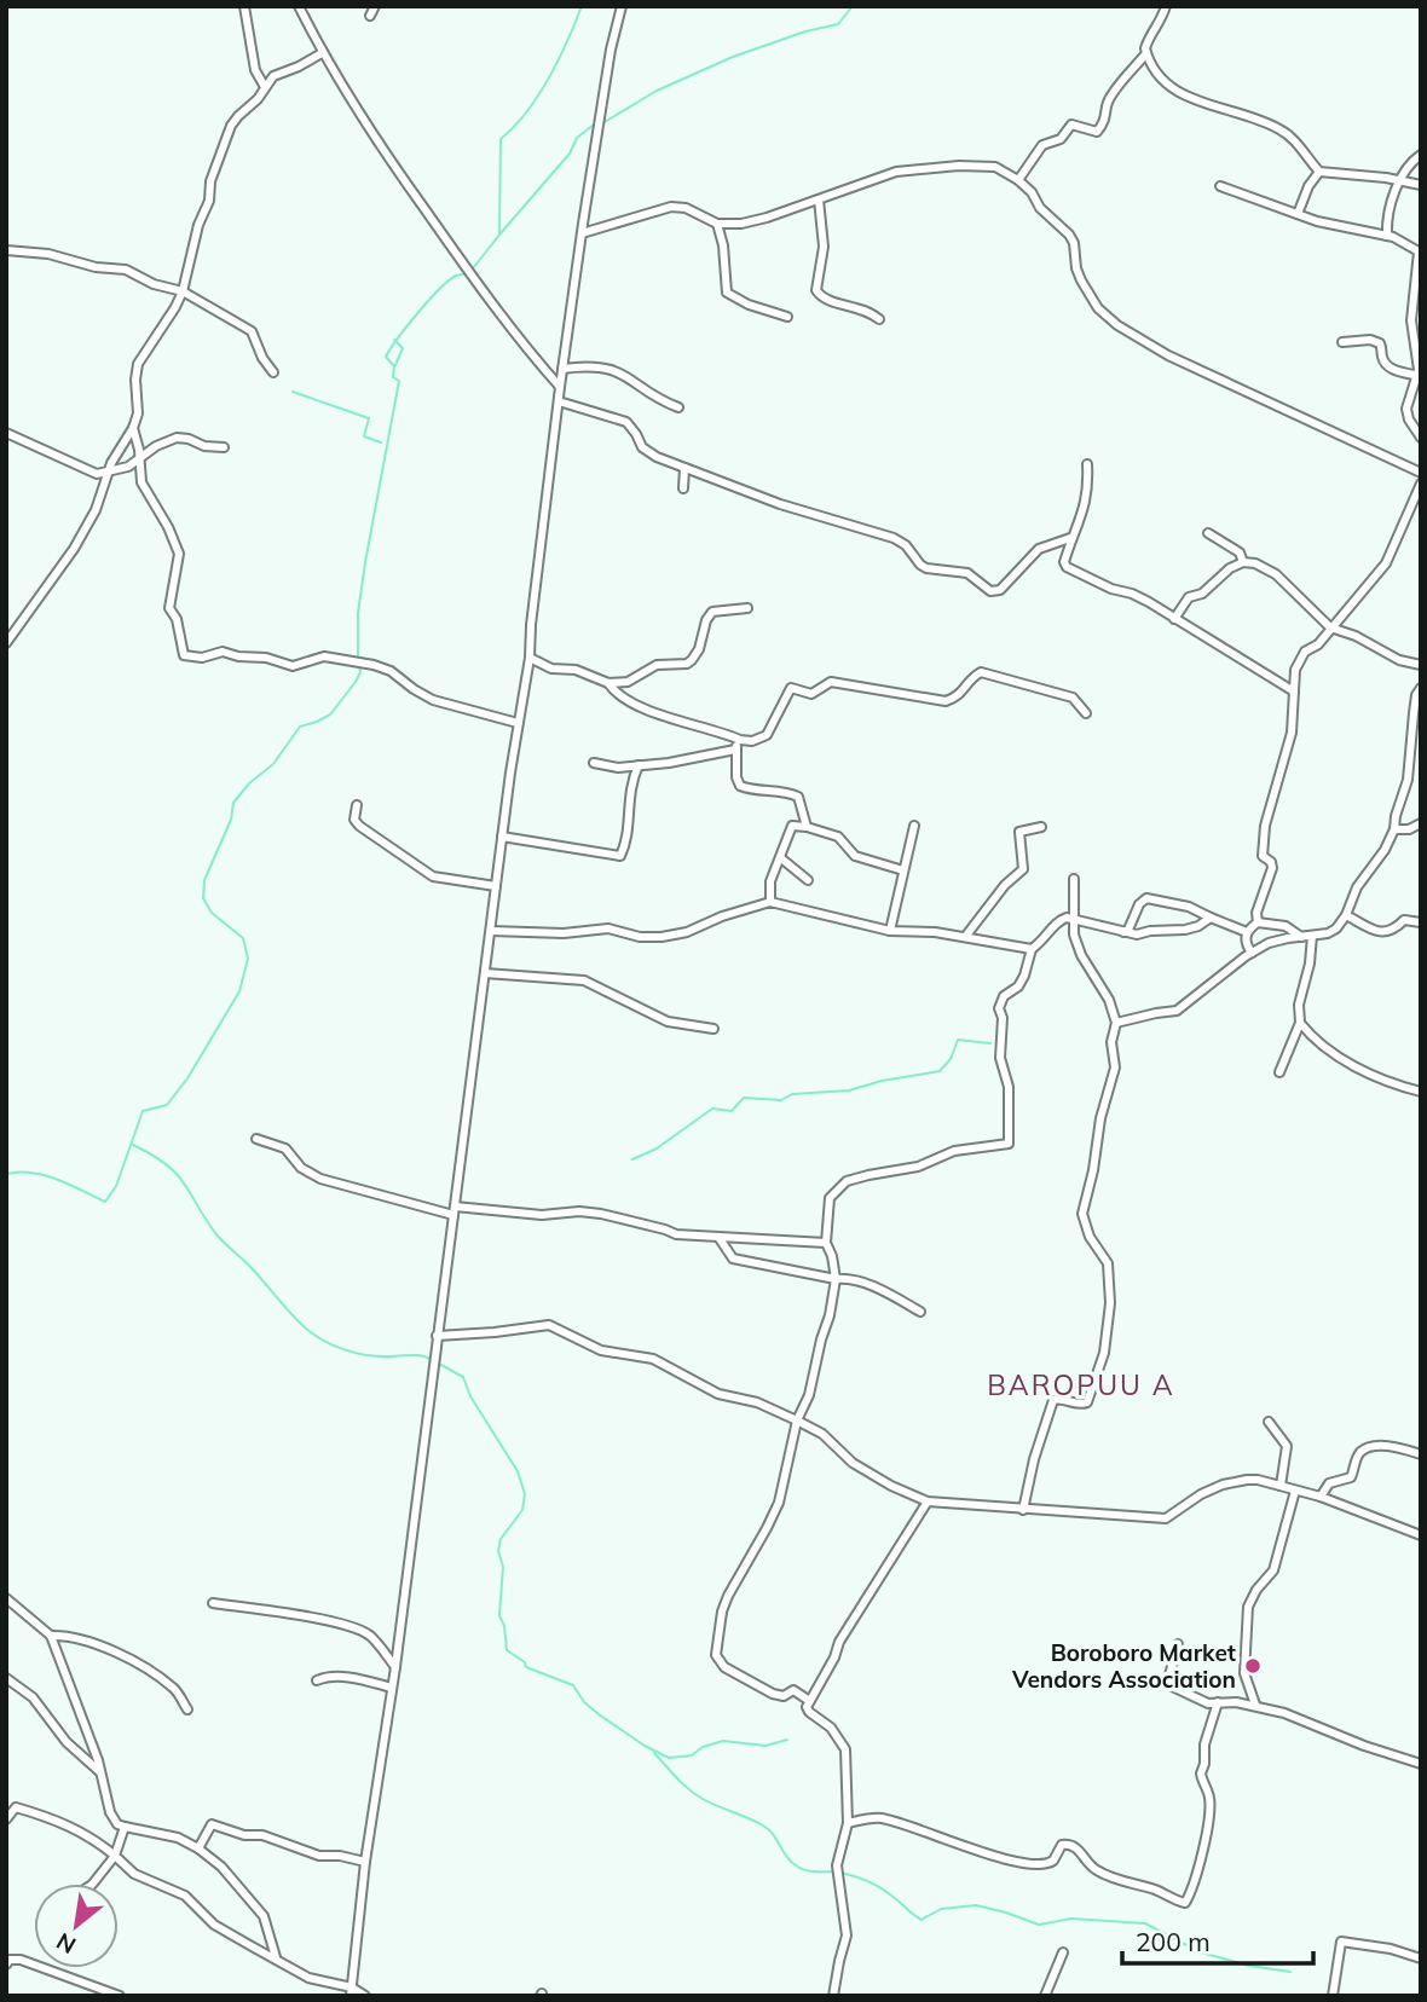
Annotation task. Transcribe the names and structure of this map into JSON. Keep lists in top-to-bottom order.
{
  "districts": ["BAROPUU A"],
  "places": ["Boroboro Market Vendors Association"],
  "scale_bar": "200 m",
  "north": "bottom left"
}
